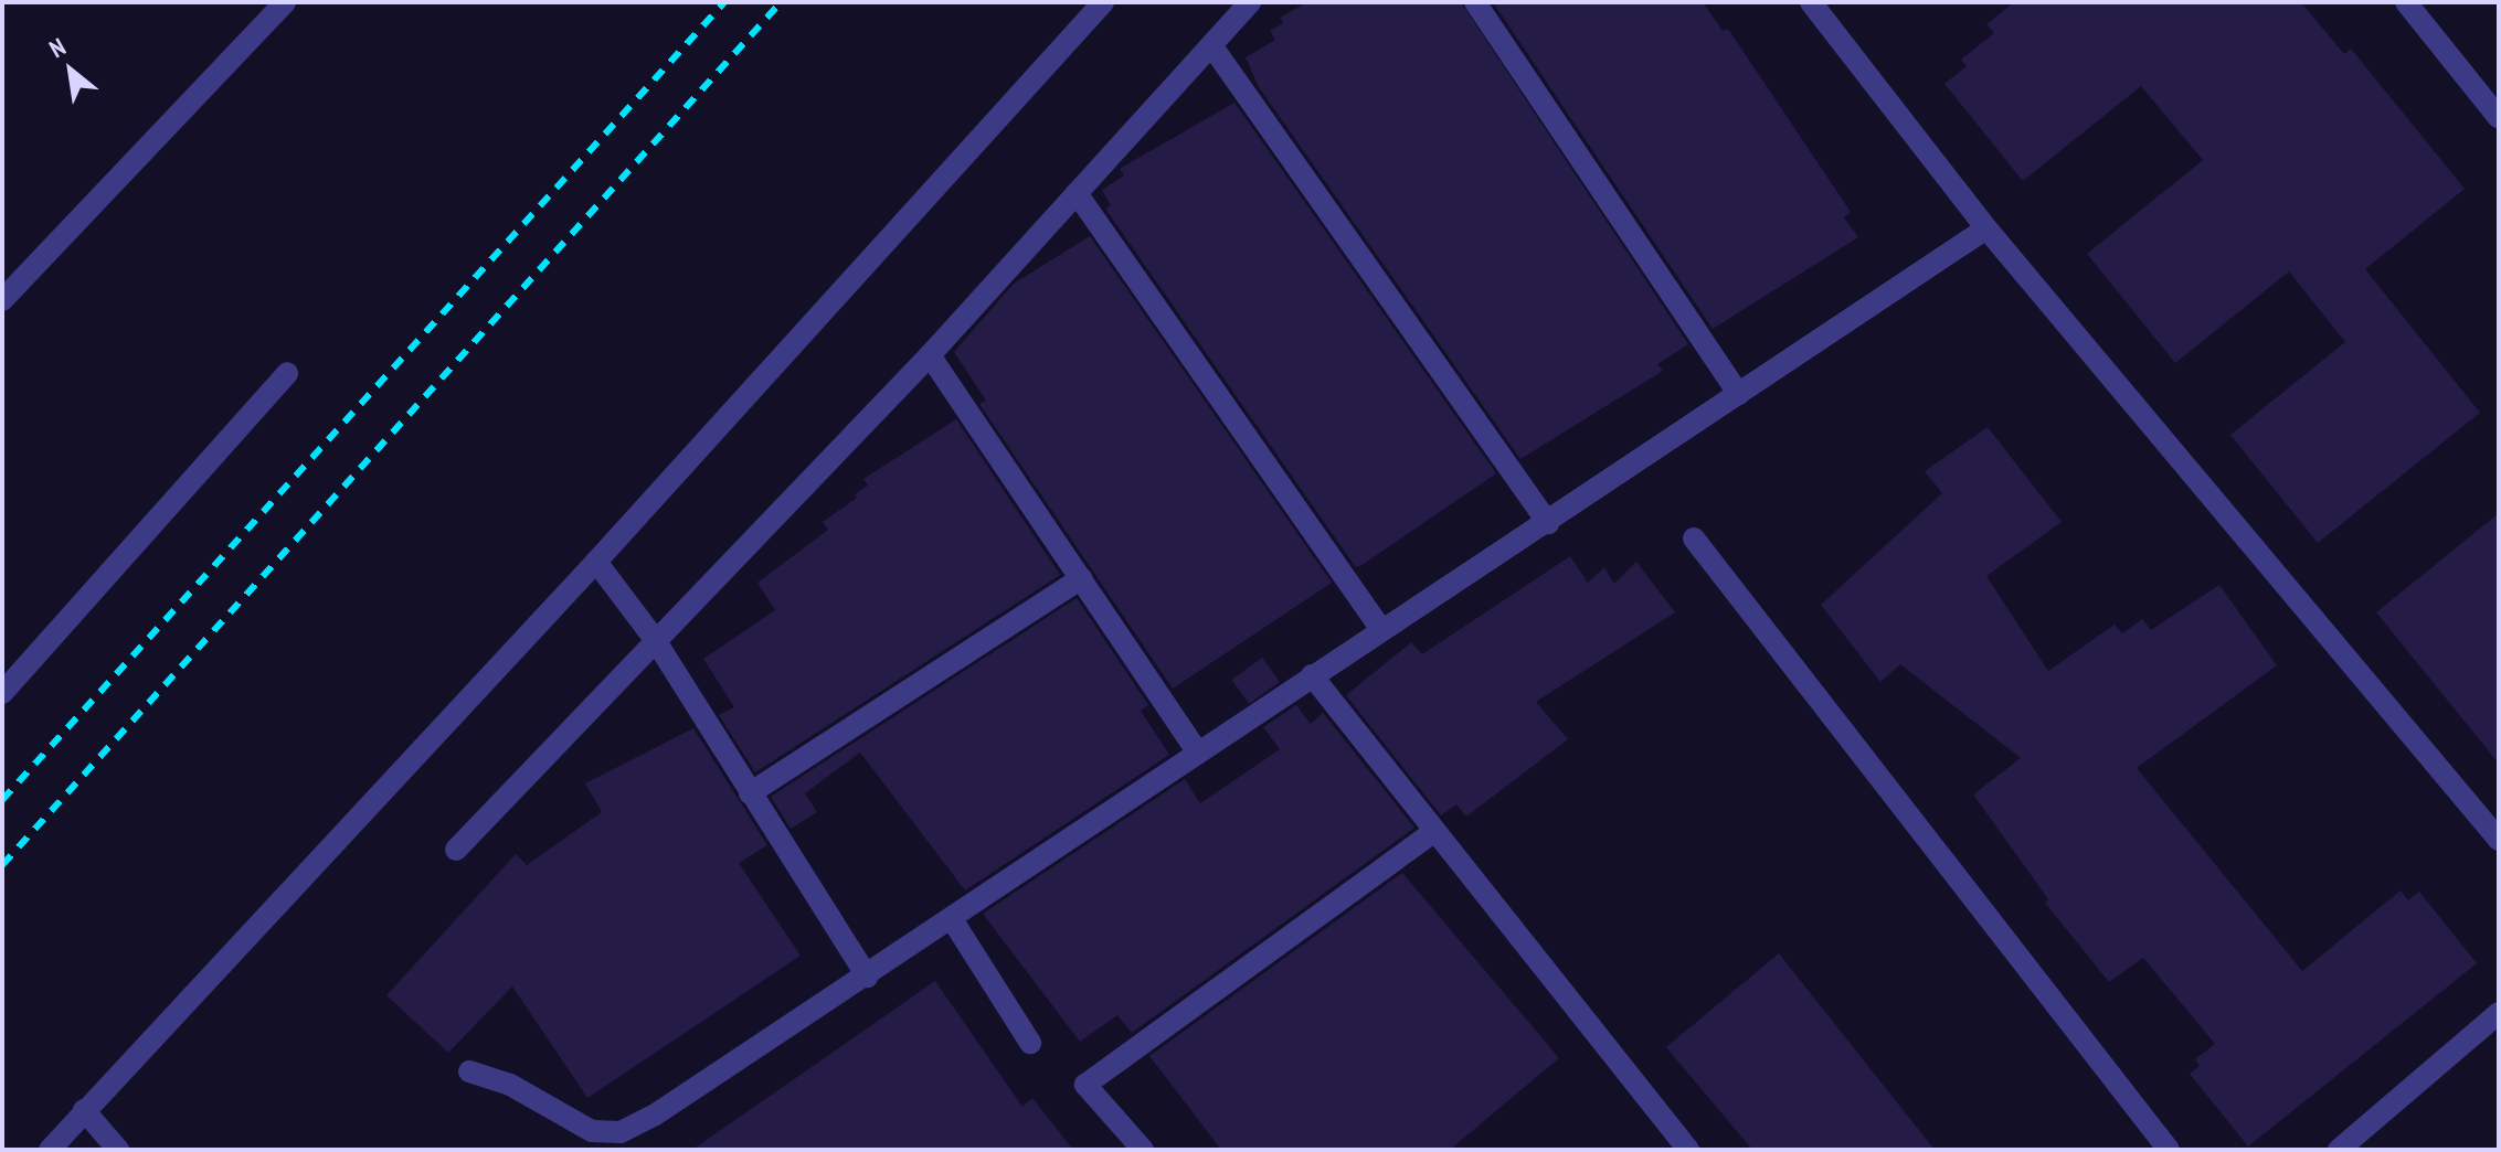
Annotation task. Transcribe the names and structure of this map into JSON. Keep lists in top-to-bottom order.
{
  "north": "top left"
}
